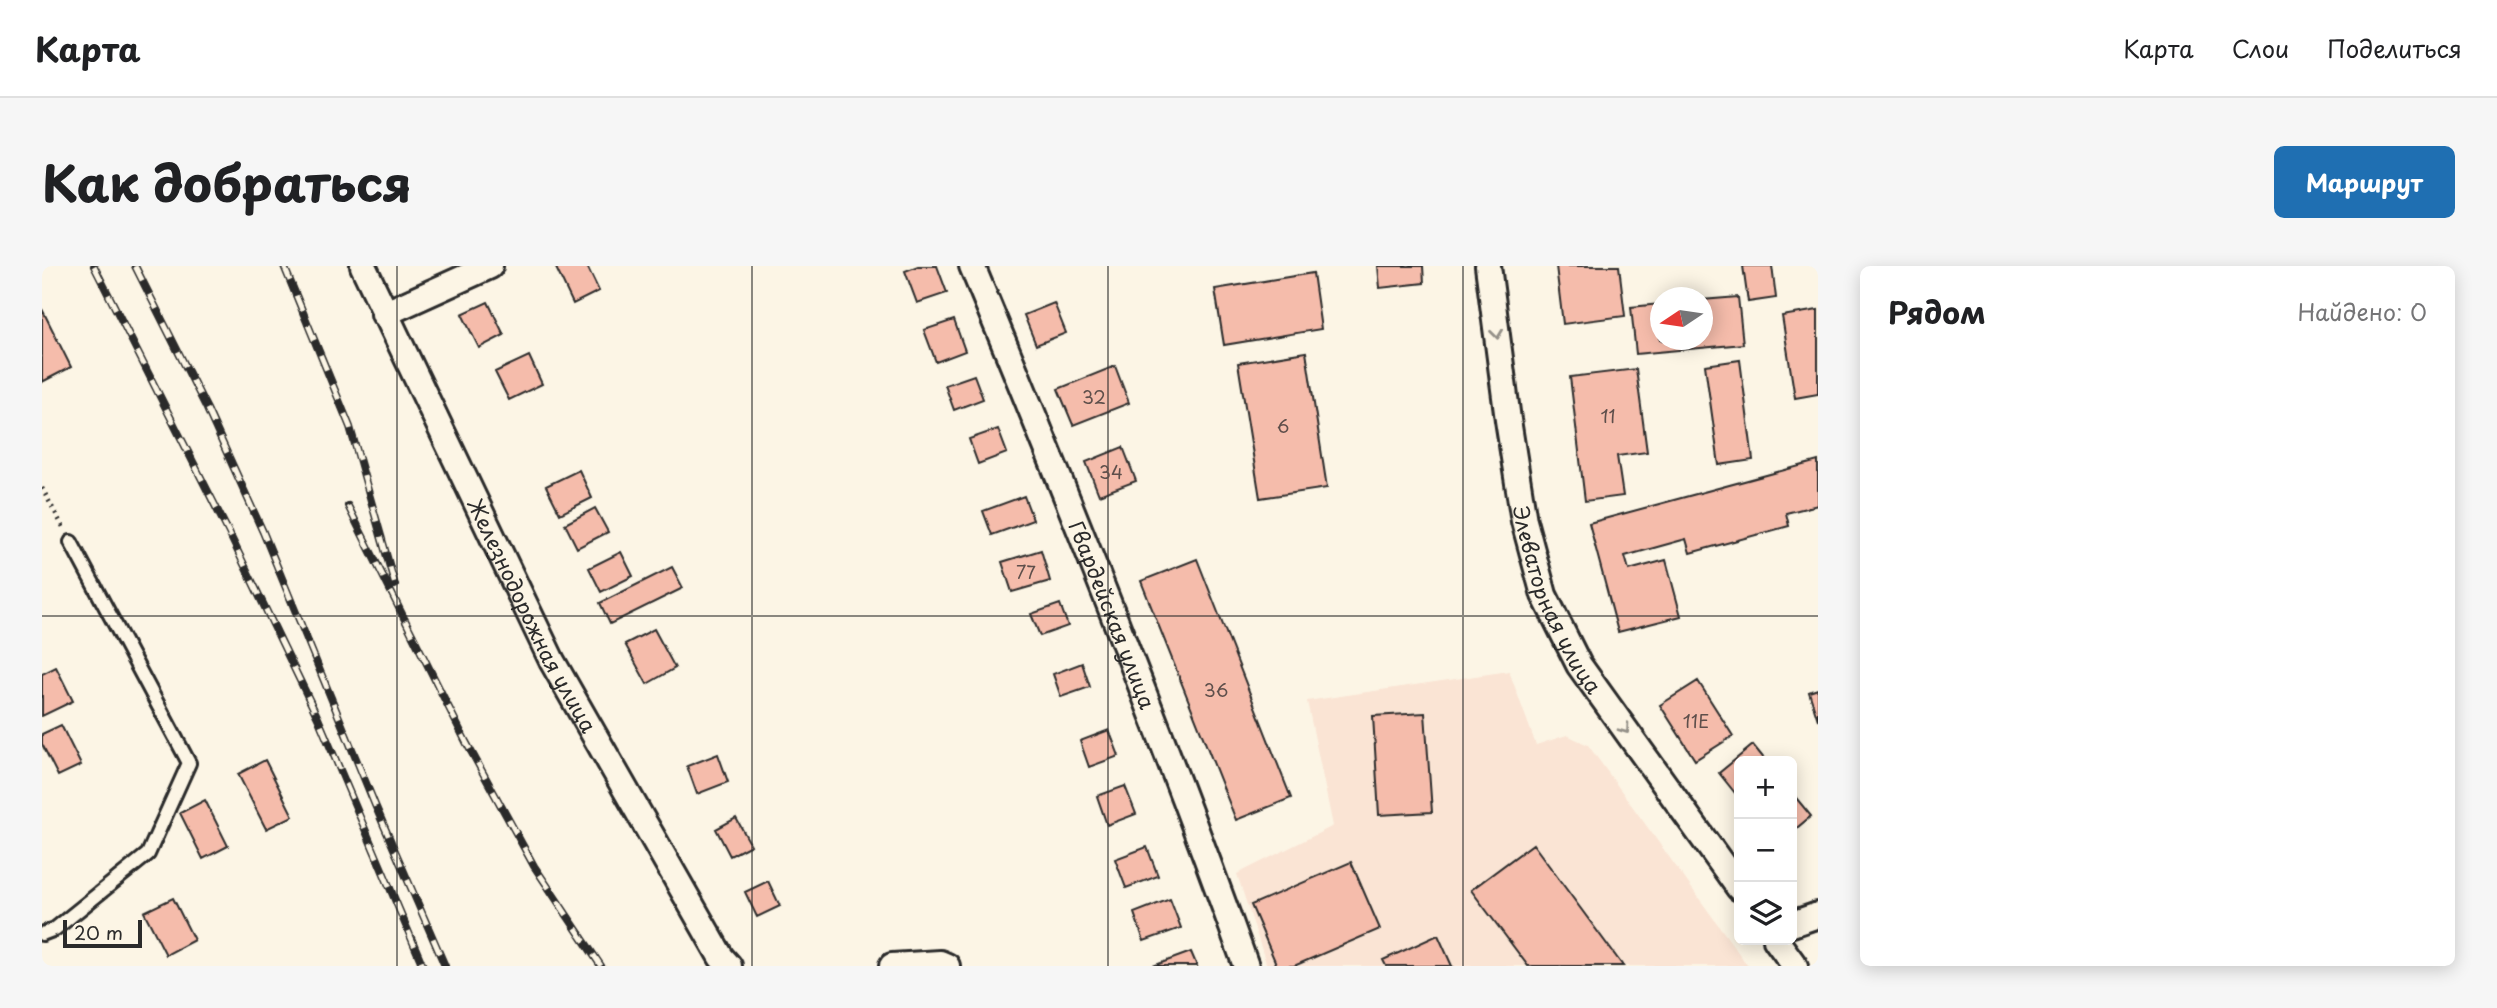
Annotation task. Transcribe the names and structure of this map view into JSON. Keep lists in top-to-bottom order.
{
  "streets": {
    "street": ["Элеваторная улица", "Гвардейская улица", "Железнодорожная улица"]
  },
  "one_way": ["Элеваторная улица"],
  "house_numbers": [
    "32",
    "11",
    "6",
    "34",
    "77",
    "36",
    "11Е"
  ],
  "scale_bar": "20 m",
  "north": "left",
  "page": {
    "header": "Карта",
    "nav": ["Карта", "Слои", "Поделиться"],
    "title": "Как добраться",
    "buttons": "Маршрут",
    "heading": ["Рядом", "Найдено: 0"],
    "map_buttons": ["+", "−"],
    "scale": "20 m"
  }
}
